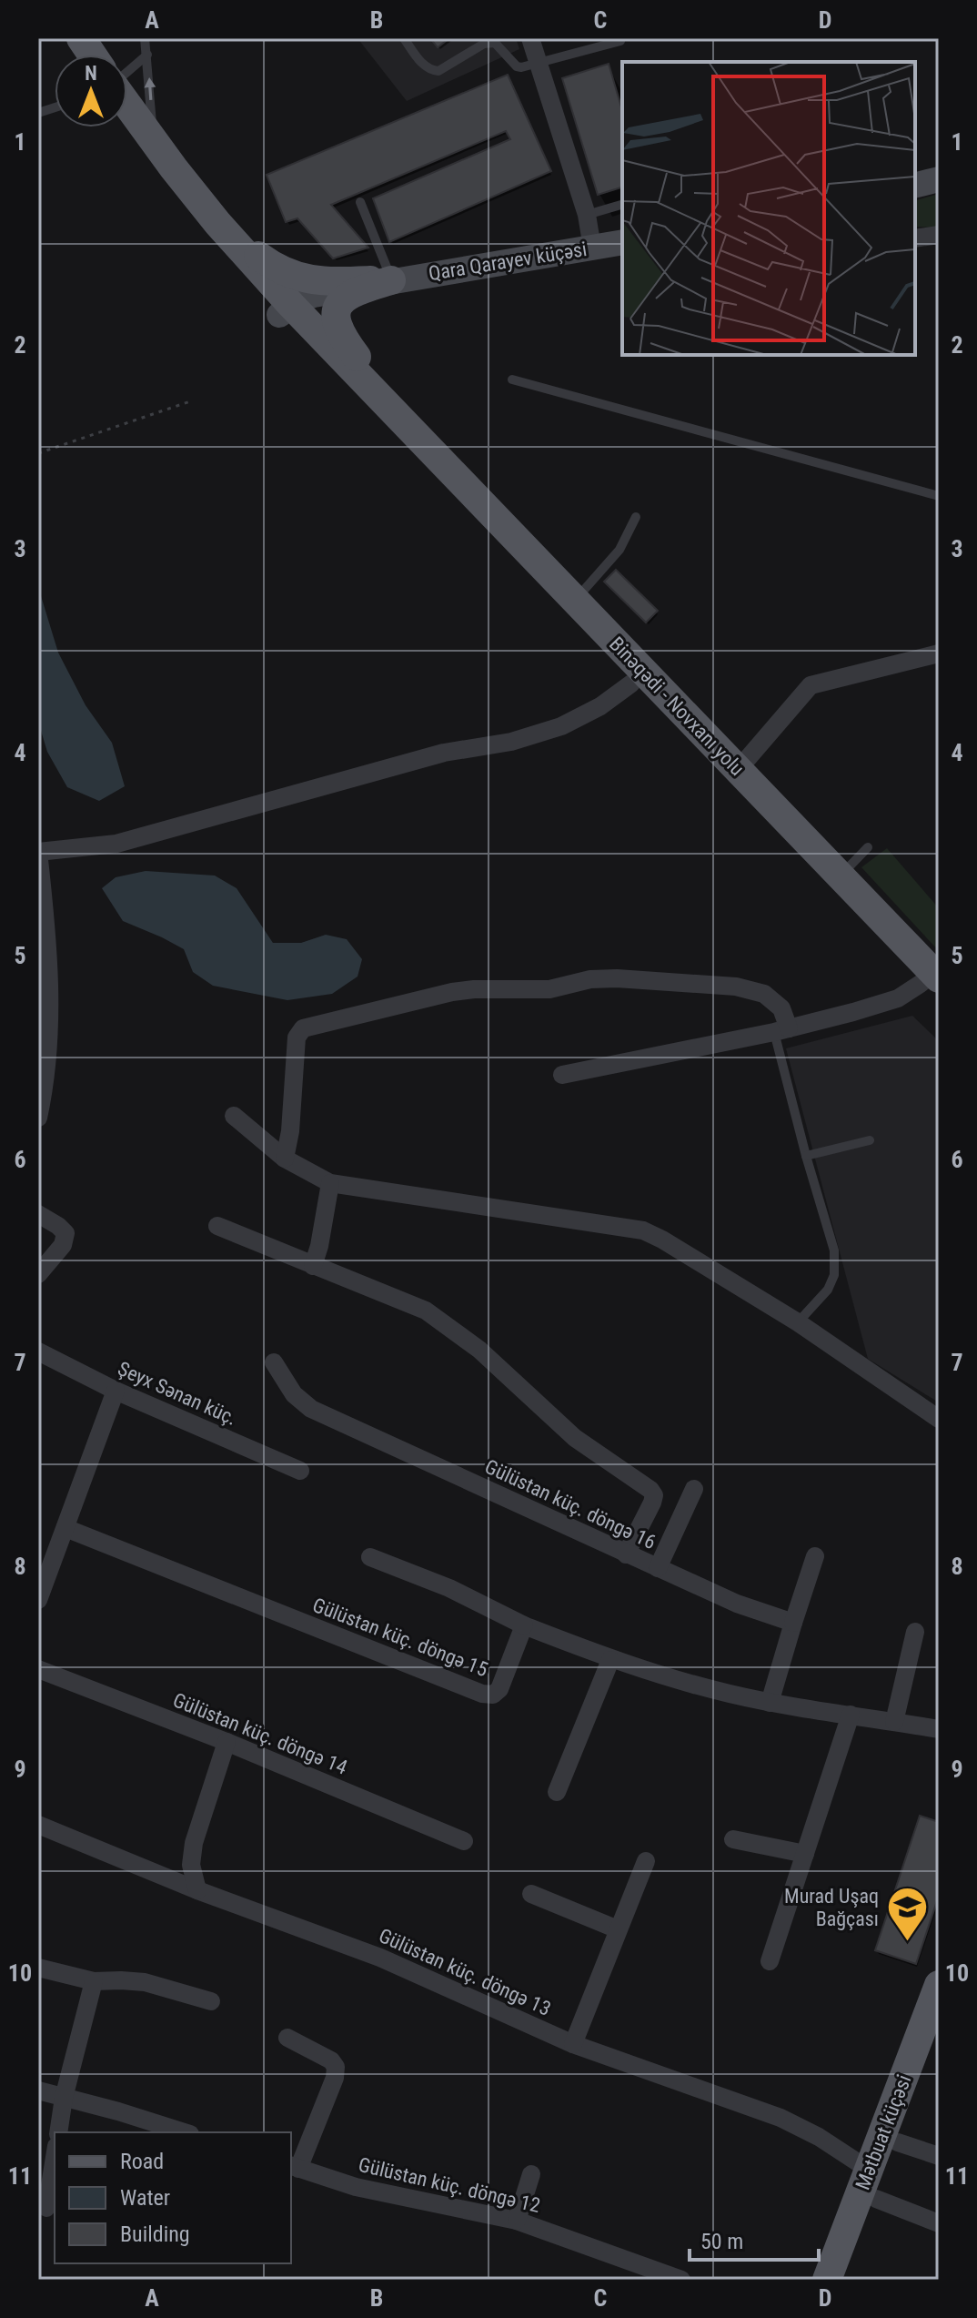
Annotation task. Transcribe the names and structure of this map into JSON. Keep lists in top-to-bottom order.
{
  "streets": {
    "main road": ["Binəqədi - Novxanı yolu", "Mətbuat küçəsi"],
    "street": [
      "Qara Qarayev küçəsi",
      "Şeyx Sənan küç.",
      "Gülüstan küç. döngə 16",
      "Gülüstan küç. döngə 15",
      "Gülüstan küç. döngə 14",
      "Gülüstan küç. döngə 13",
      "Gülüstan küç. döngə 12"
    ]
  },
  "crossings": [
    ["Gülüstan küç. döngə 13", "Mətbuat küçəsi"]
  ],
  "places": {
    "school or university": ["Murad Uşaq Bağçası"]
  },
  "legend": ["Road", "Water", "Building"],
  "scale_bar": "50 m",
  "north": "top",
  "grid": {
    "columns": [
      "A",
      "B",
      "C",
      "D"
    ],
    "rows": [
      "1",
      "2",
      "3",
      "4",
      "5",
      "6",
      "7",
      "8",
      "9",
      "10",
      "11"
    ]
  }
}
